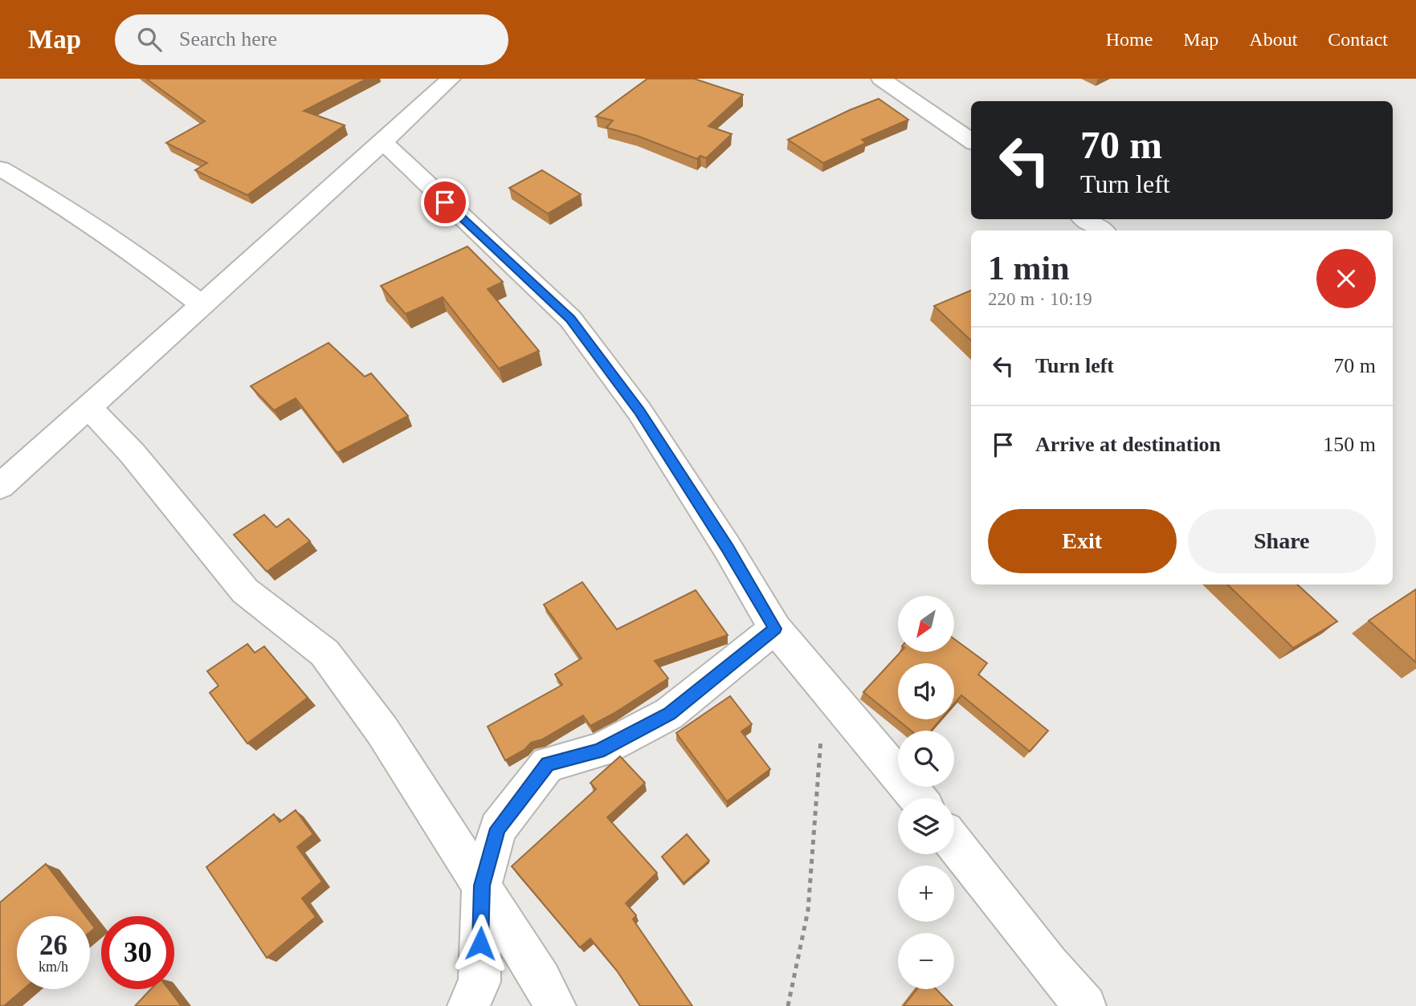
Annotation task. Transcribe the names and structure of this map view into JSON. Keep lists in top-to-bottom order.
{
  "north": "bottom left",
  "page": {
    "header": "Map",
    "search": "Search here",
    "nav": [
      "Home",
      "Map",
      "About",
      "Contact"
    ],
    "turn": ["70 m", "Turn left"],
    "heading": ["1 min", "220 m · 10:19"],
    "list": [
      {
        "name": "Turn left",
        "value": "70 m"
      },
      {
        "name": "Arrive at destination",
        "value": "150 m"
      }
    ],
    "buttons": ["Exit", "Share"],
    "map_buttons": ["+", "−"],
    "speed": "26 km/h",
    "limit": "30"
  }
}
